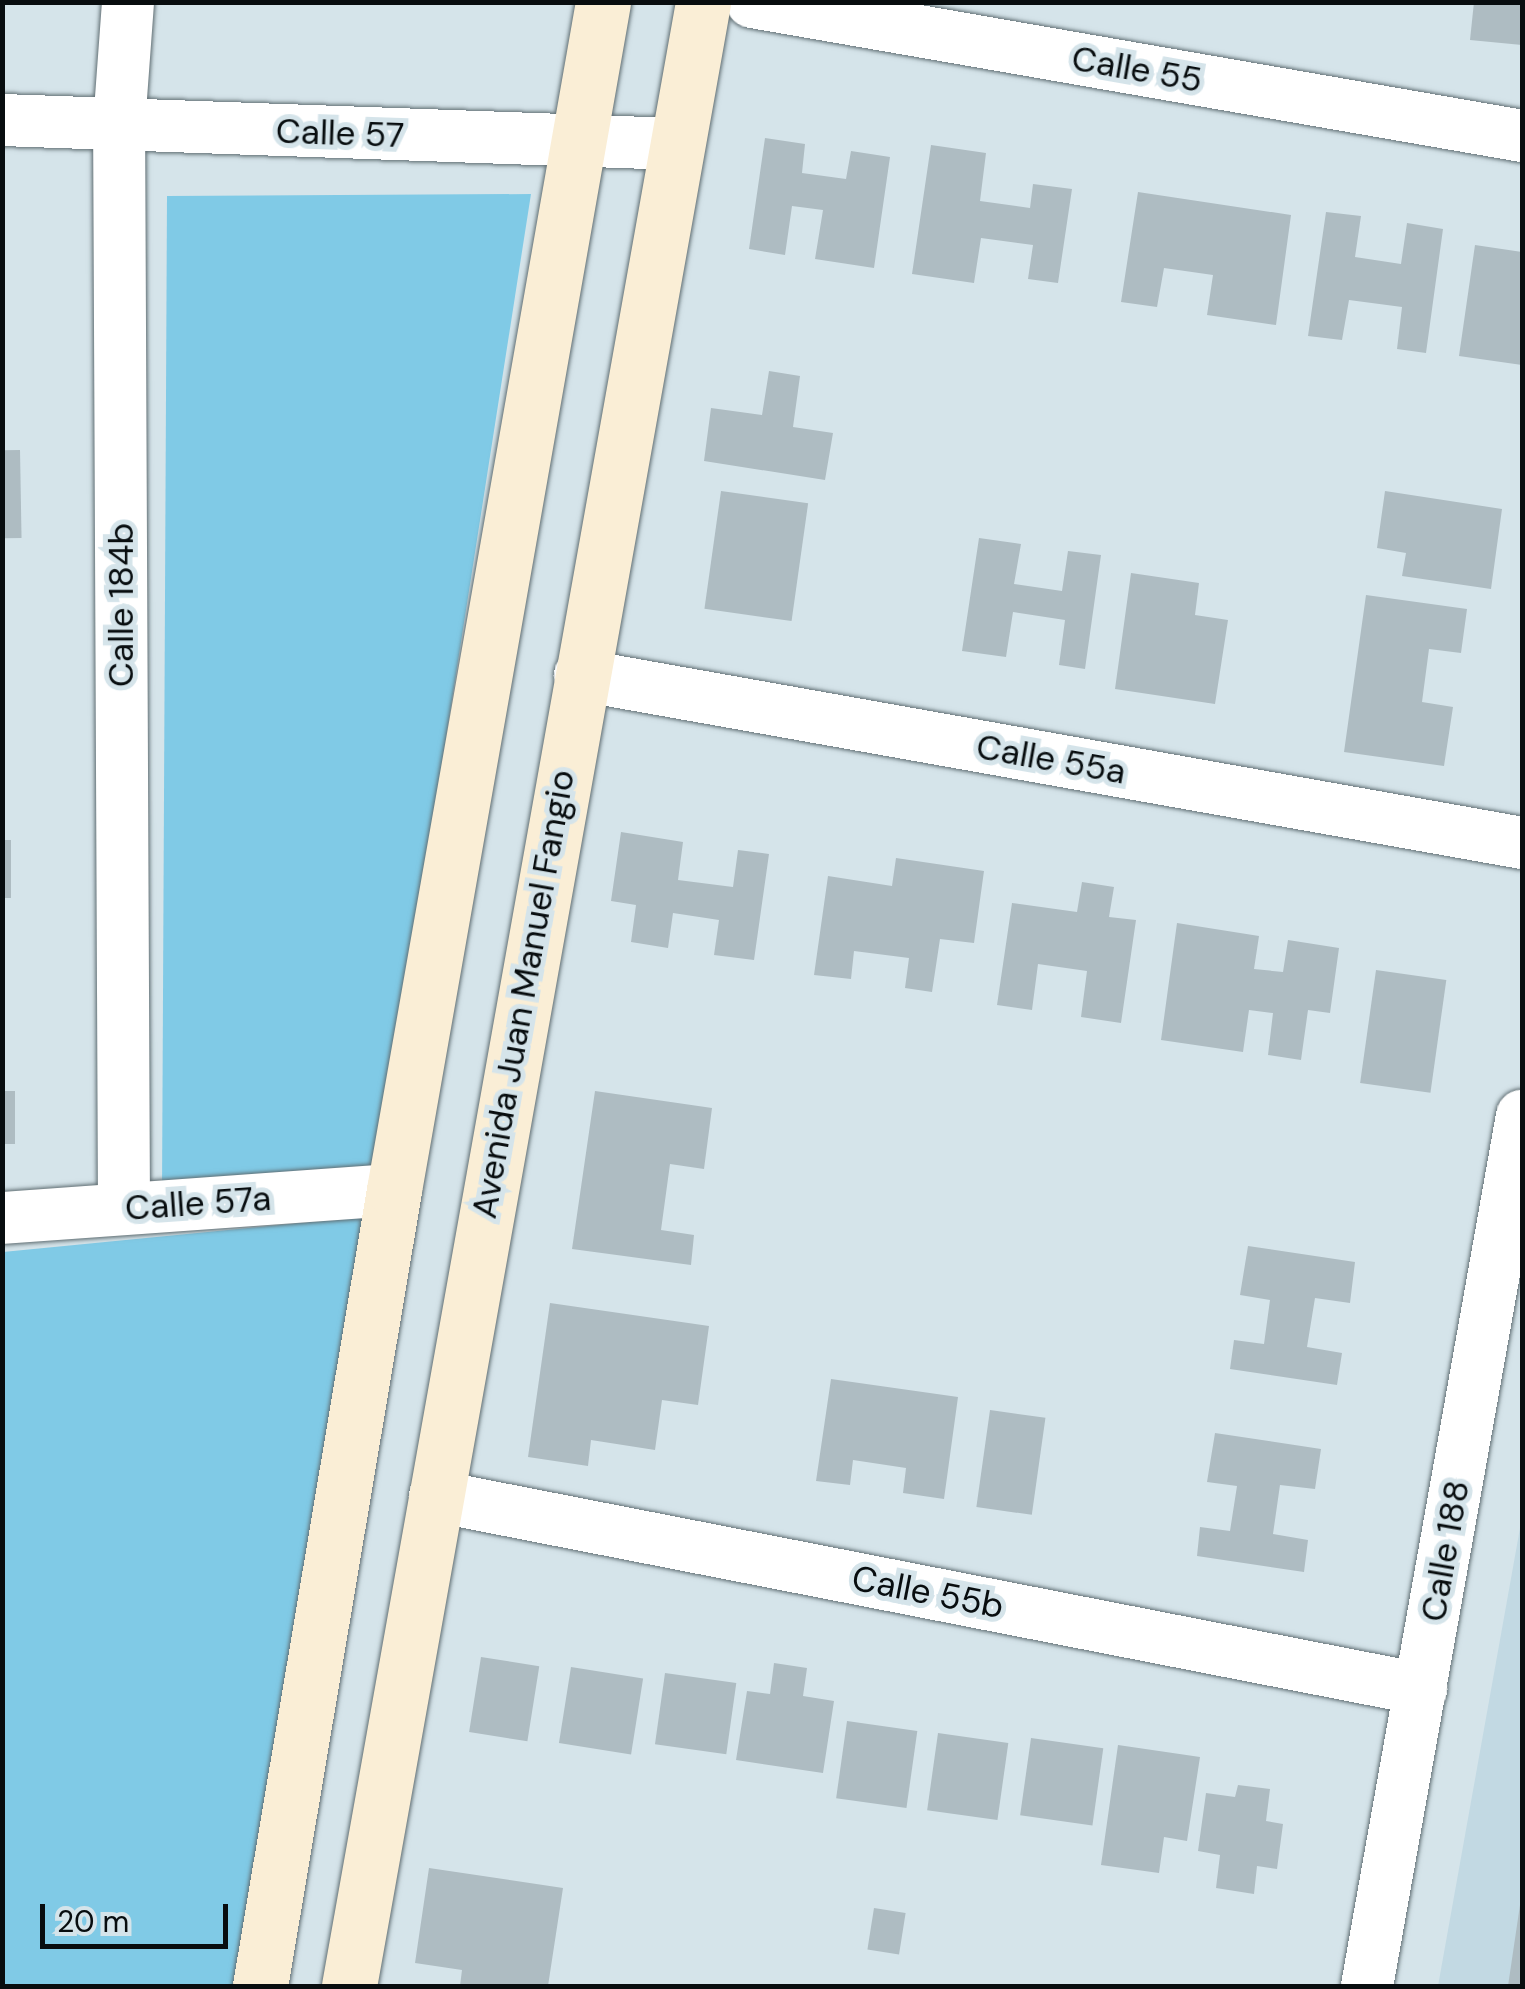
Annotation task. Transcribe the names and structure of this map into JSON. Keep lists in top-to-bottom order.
{
  "streets": {
    "main road": ["Avenida Juan Manuel Fangio"],
    "street": [
      "Calle 55",
      "Calle 57",
      "Calle 184b",
      "Calle 55a",
      "Calle 57a",
      "Calle 188",
      "Calle 55b"
    ]
  },
  "crossings": [
    ["Calle 57", "Calle 184b"],
    ["Calle 57", "Avenida Juan Manuel Fangio"],
    ["Calle 184b", "Calle 57a"],
    ["Calle 55a", "Avenida Juan Manuel Fangio"],
    ["Avenida Juan Manuel Fangio", "Calle 55b"],
    ["Calle 188", "Calle 55b"]
  ],
  "scale_bar": "20 m"
}
